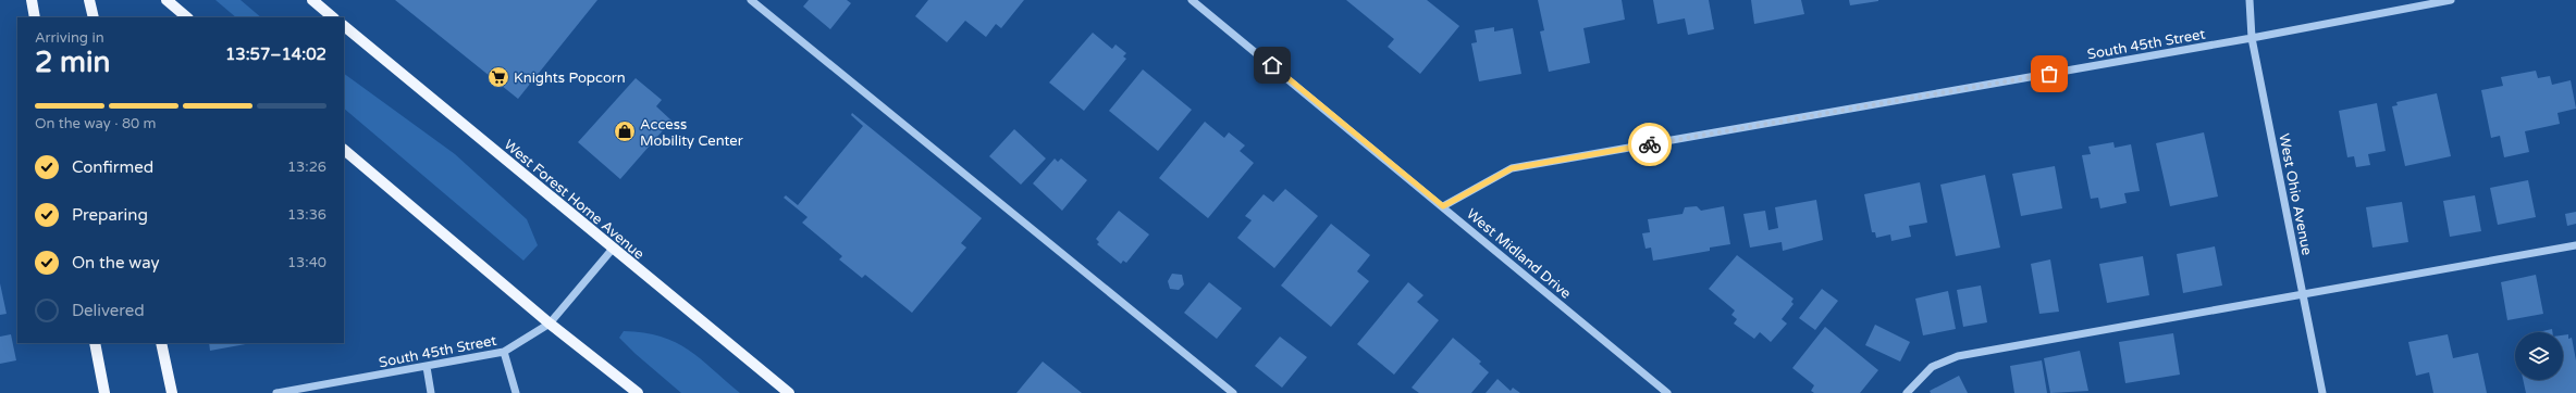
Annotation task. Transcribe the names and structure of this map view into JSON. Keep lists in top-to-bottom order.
{
  "streets": {
    "main road": ["West Forest Home Avenue"],
    "street": ["South 45th Street", "West Ohio Avenue", "West Midland Drive"]
  },
  "crossings": [
    ["South 45th Street", "West Ohio Avenue"],
    ["South 45th Street", "West Forest Home Avenue"],
    ["South 45th Street", "West Midland Drive"]
  ],
  "places": {
    "supermarket": ["Knights Popcorn"],
    "shop": ["Access Mobility Center"]
  },
  "page": {
    "heading": ["2 min", "Arriving in", "13:57–14:02"],
    "bar": "On the way · 80 m",
    "list": [
      ["Confirmed", "13:26"],
      ["Preparing", "13:36"],
      ["On the way", "13:40"],
      "Delivered"
    ]
  }
}
